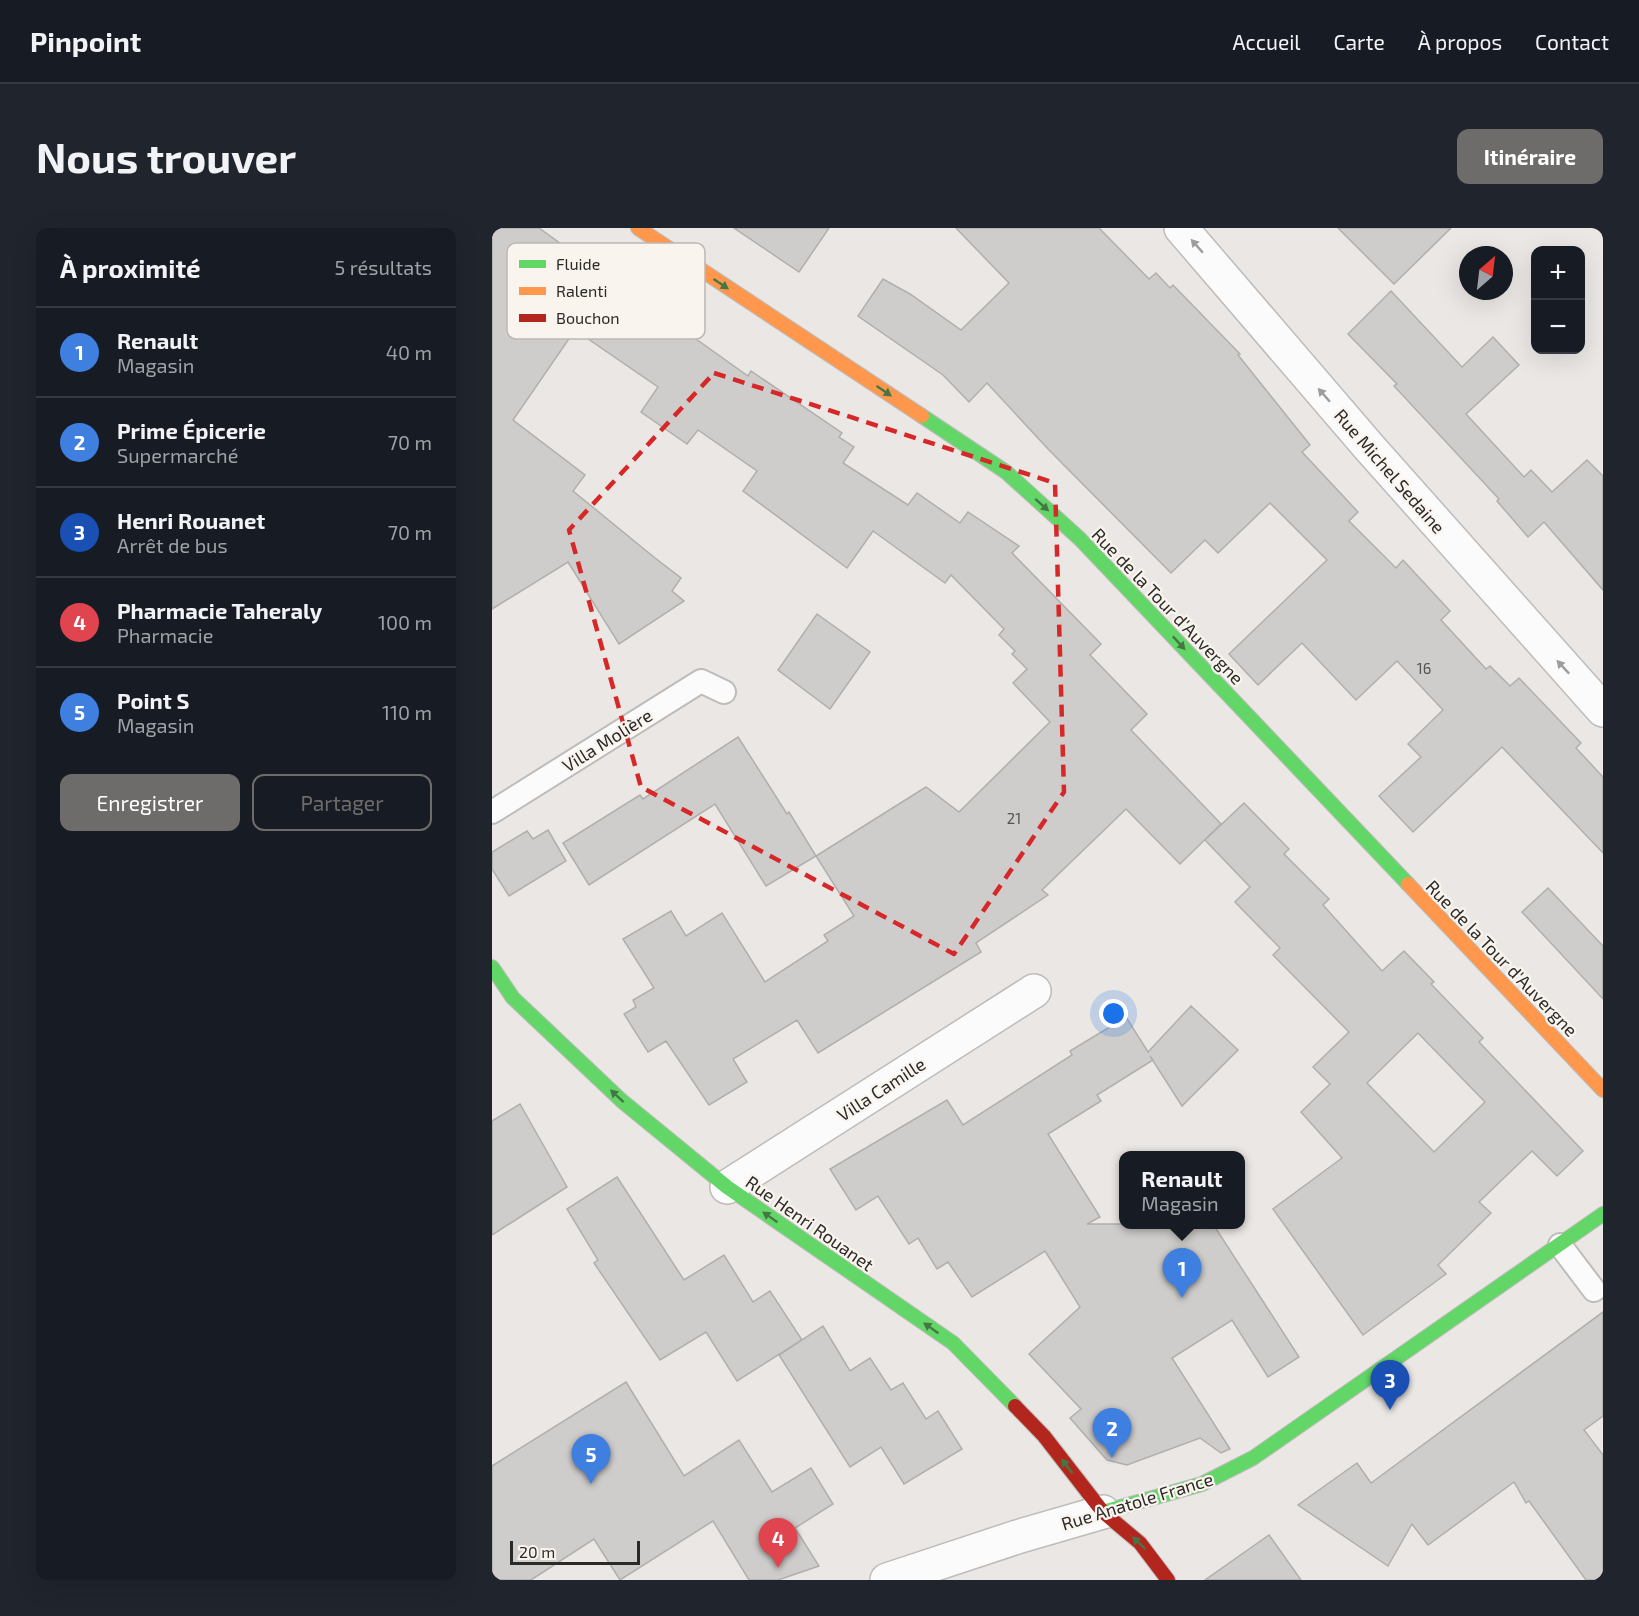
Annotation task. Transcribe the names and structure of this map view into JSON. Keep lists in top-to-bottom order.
{
  "streets": {
    "street": [
      "Rue Michel Sedaine",
      "Rue de la Tour d'Auvergne",
      "Villa Camille",
      "Rue Henri Rouanet",
      "Rue Anatole France"
    ],
    "lane": ["Villa Molière"]
  },
  "crossings": [
    ["Villa Camille", "Rue Henri Rouanet"],
    ["Rue Henri Rouanet", "Rue Anatole France"]
  ],
  "one_way": ["Rue Michel Sedaine", "Rue de la Tour d'Auvergne", "Rue Henri Rouanet"],
  "house_numbers": ["16", "21"],
  "legend": ["Fluide", "Ralenti", "Bouchon"],
  "scale_bar": "20 m",
  "north": "top right",
  "page": {
    "header": "Pinpoint",
    "nav": [
      "Accueil",
      "Carte",
      "À propos",
      "Contact"
    ],
    "buttons": [
      "Itinéraire",
      ["Enregistrer", "Partager"]
    ],
    "title": "Nous trouver",
    "heading": ["À proximité", "5 résultats"],
    "map_buttons": ["+", "−"],
    "list": [
      {
        "mark": "1",
        "name": "Renault",
        "note": "Magasin",
        "value": "40 m"
      },
      {
        "mark": "2",
        "name": "Prime Épicerie",
        "note": "Supermarché",
        "value": "70 m"
      },
      {
        "mark": "3",
        "name": "Henri Rouanet",
        "note": "Arrêt de bus",
        "value": "70 m"
      },
      {
        "mark": "4",
        "name": "Pharmacie Taheraly",
        "note": "Pharmacie",
        "value": "100 m"
      },
      {
        "mark": "5",
        "name": "Point S",
        "note": "Magasin",
        "value": "110 m"
      }
    ],
    "popup": ["Renault", "Magasin"],
    "pins": [
      "1",
      "3",
      "2",
      "5",
      "4"
    ],
    "scale": "20 m"
  }
}
